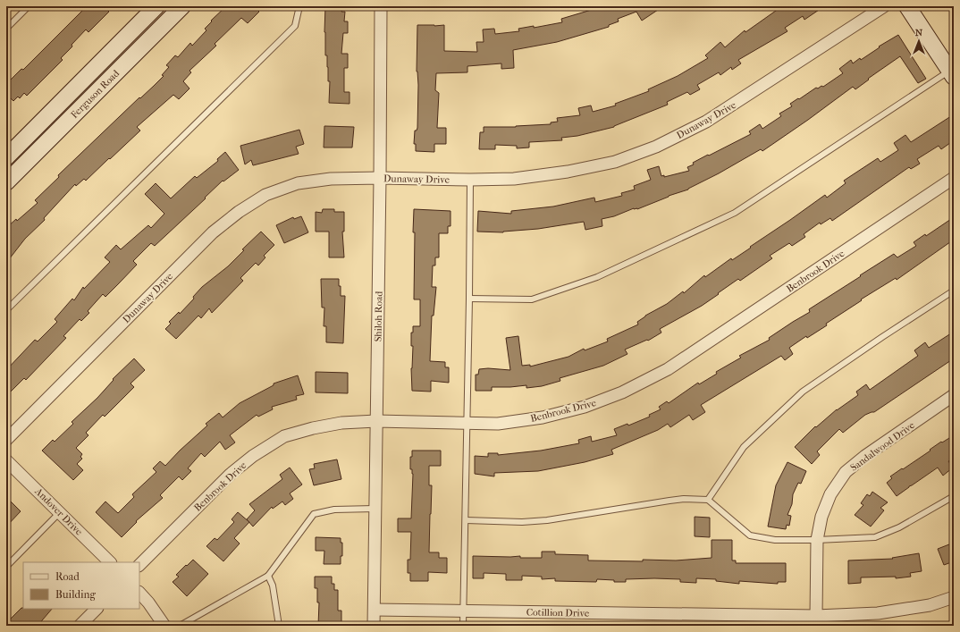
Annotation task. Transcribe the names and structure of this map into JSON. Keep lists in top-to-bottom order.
{
  "streets": {
    "main road": ["Ferguson Road"],
    "street": [
      "Dunaway Drive",
      "Benbrook Drive",
      "Shiloh Road",
      "Sandalwood Drive",
      "Andover Drive",
      "Cotillion Drive"
    ]
  },
  "crossings": [
    ["Dunaway Drive", "Shiloh Road"],
    ["Benbrook Drive", "Shiloh Road"],
    ["Shiloh Road", "Cotillion Drive"],
    ["Sandalwood Drive", "Cotillion Drive"]
  ],
  "legend": ["Road", "Building"],
  "north": "top"
}
